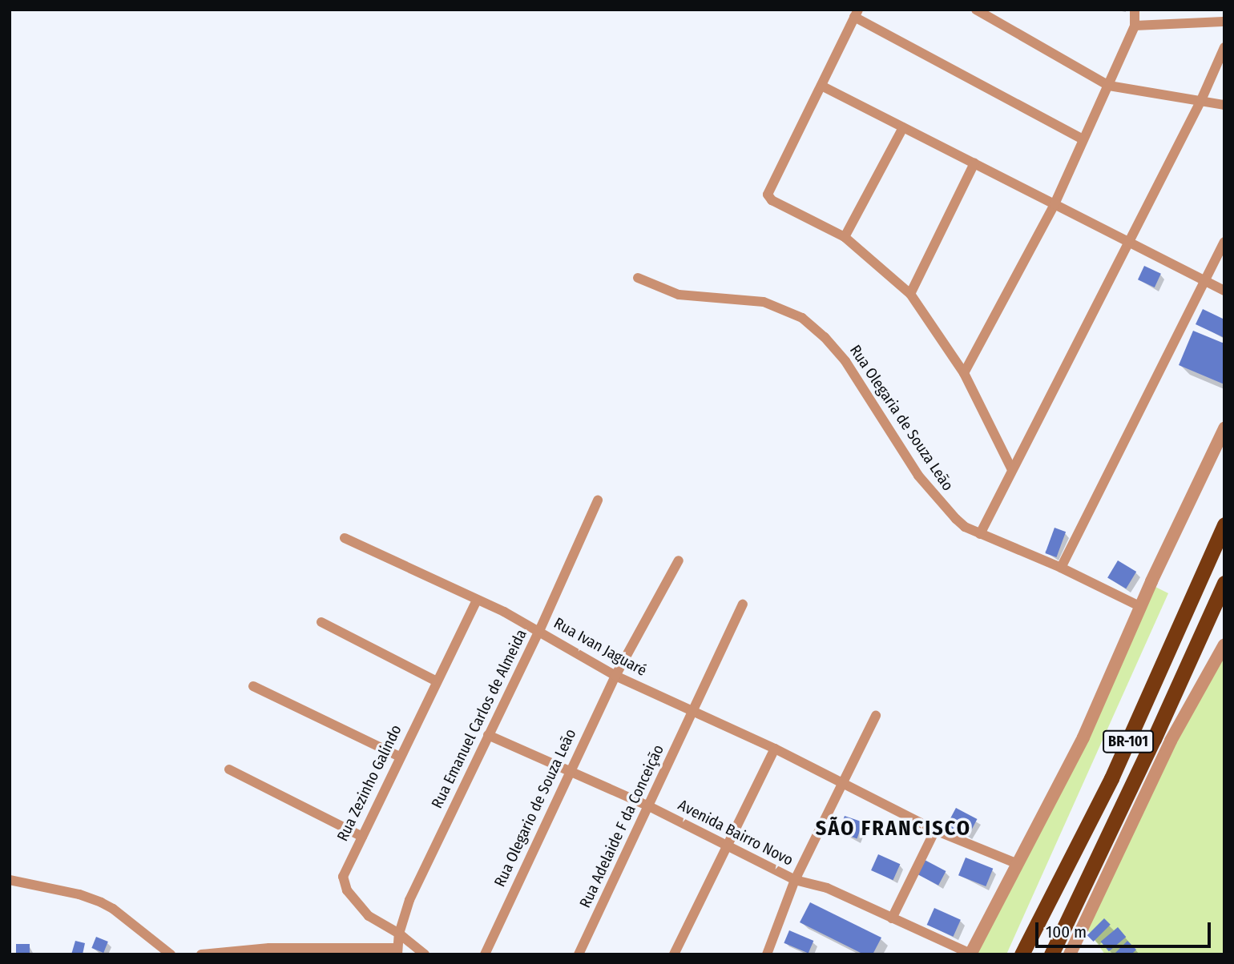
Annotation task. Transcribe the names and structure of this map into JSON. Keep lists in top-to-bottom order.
{
  "streets": {
    "highway": ["BR-101"],
    "street": [
      "Rua Olegaria de Souza Leão",
      "Rua Ivan Jaguaré",
      "Rua Emanuel Carlos de Almeida",
      "Rua Zezinho Galindo",
      "Rua Olegario de Souza Leão",
      "Rua Adelaide F da Conceição",
      "Avenida Bairro Novo"
    ]
  },
  "crossings": [
    ["Rua Ivan Jaguaré", "Rua Emanuel Carlos de Almeida"],
    ["Rua Ivan Jaguaré", "Rua Zezinho Galindo"],
    ["Rua Ivan Jaguaré", "Rua Olegario de Souza Leão"],
    ["Rua Ivan Jaguaré", "Rua Adelaide F da Conceição"],
    ["Rua Emanuel Carlos de Almeida", "Rua Zezinho Galindo"],
    ["Rua Emanuel Carlos de Almeida", "Avenida Bairro Novo"],
    ["Rua Olegario de Souza Leão", "Avenida Bairro Novo"],
    ["Rua Adelaide F da Conceição", "Avenida Bairro Novo"]
  ],
  "districts": ["SÃO FRANCISCO"],
  "scale_bar": "100 m"
}
